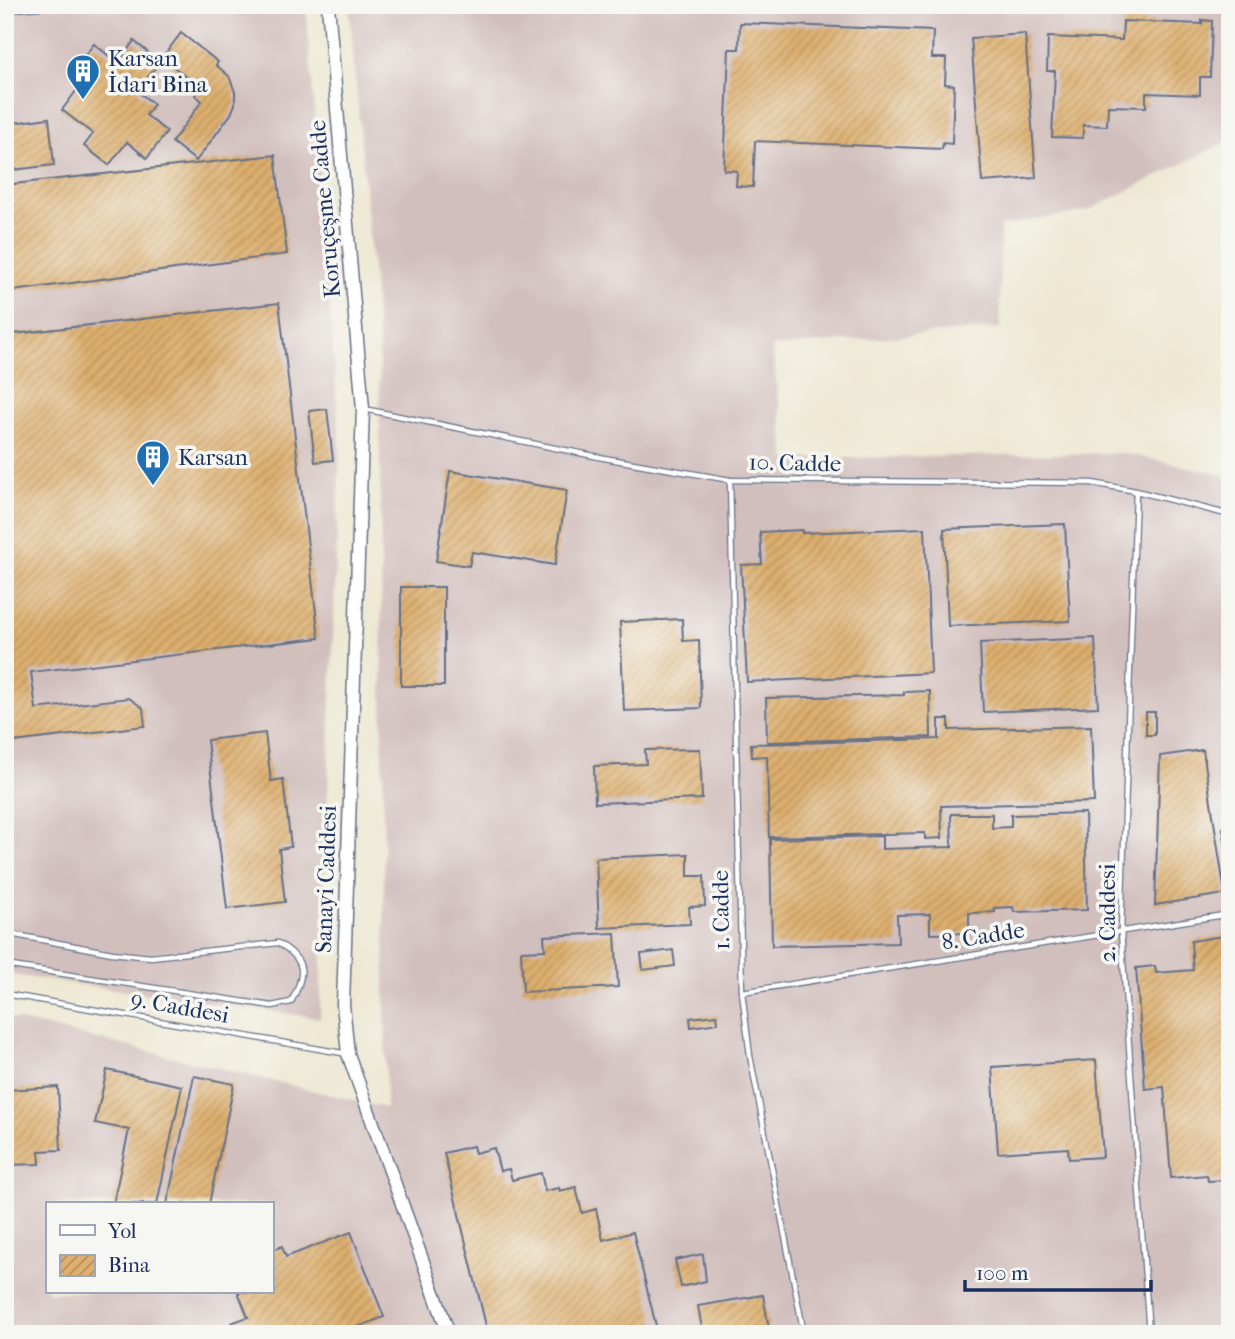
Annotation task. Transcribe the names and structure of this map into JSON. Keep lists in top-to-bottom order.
{
  "streets": {
    "street": ["Koruçeşme Cadde", "Sanayi Caddesi"],
    "lane": [
      "10. Cadde",
      "1. Cadde",
      "2. Caddesi",
      "8. Cadde",
      "9. Caddesi"
    ]
  },
  "crossings": [
    ["Koruçeşme Cadde", "10. Cadde"],
    ["Koruçeşme Cadde", "Sanayi Caddesi"],
    ["10. Cadde", "Sanayi Caddesi"],
    ["10. Cadde", "1. Cadde"],
    ["10. Cadde", "2. Caddesi"],
    ["Sanayi Caddesi", "9. Caddesi"],
    ["1. Cadde", "8. Cadde"],
    ["2. Caddesi", "8. Cadde"]
  ],
  "places": {
    "building": ["Karsan İdari Bina", "Karsan"]
  },
  "legend": ["Yol", "Bina"],
  "scale_bar": "100 m"
}
